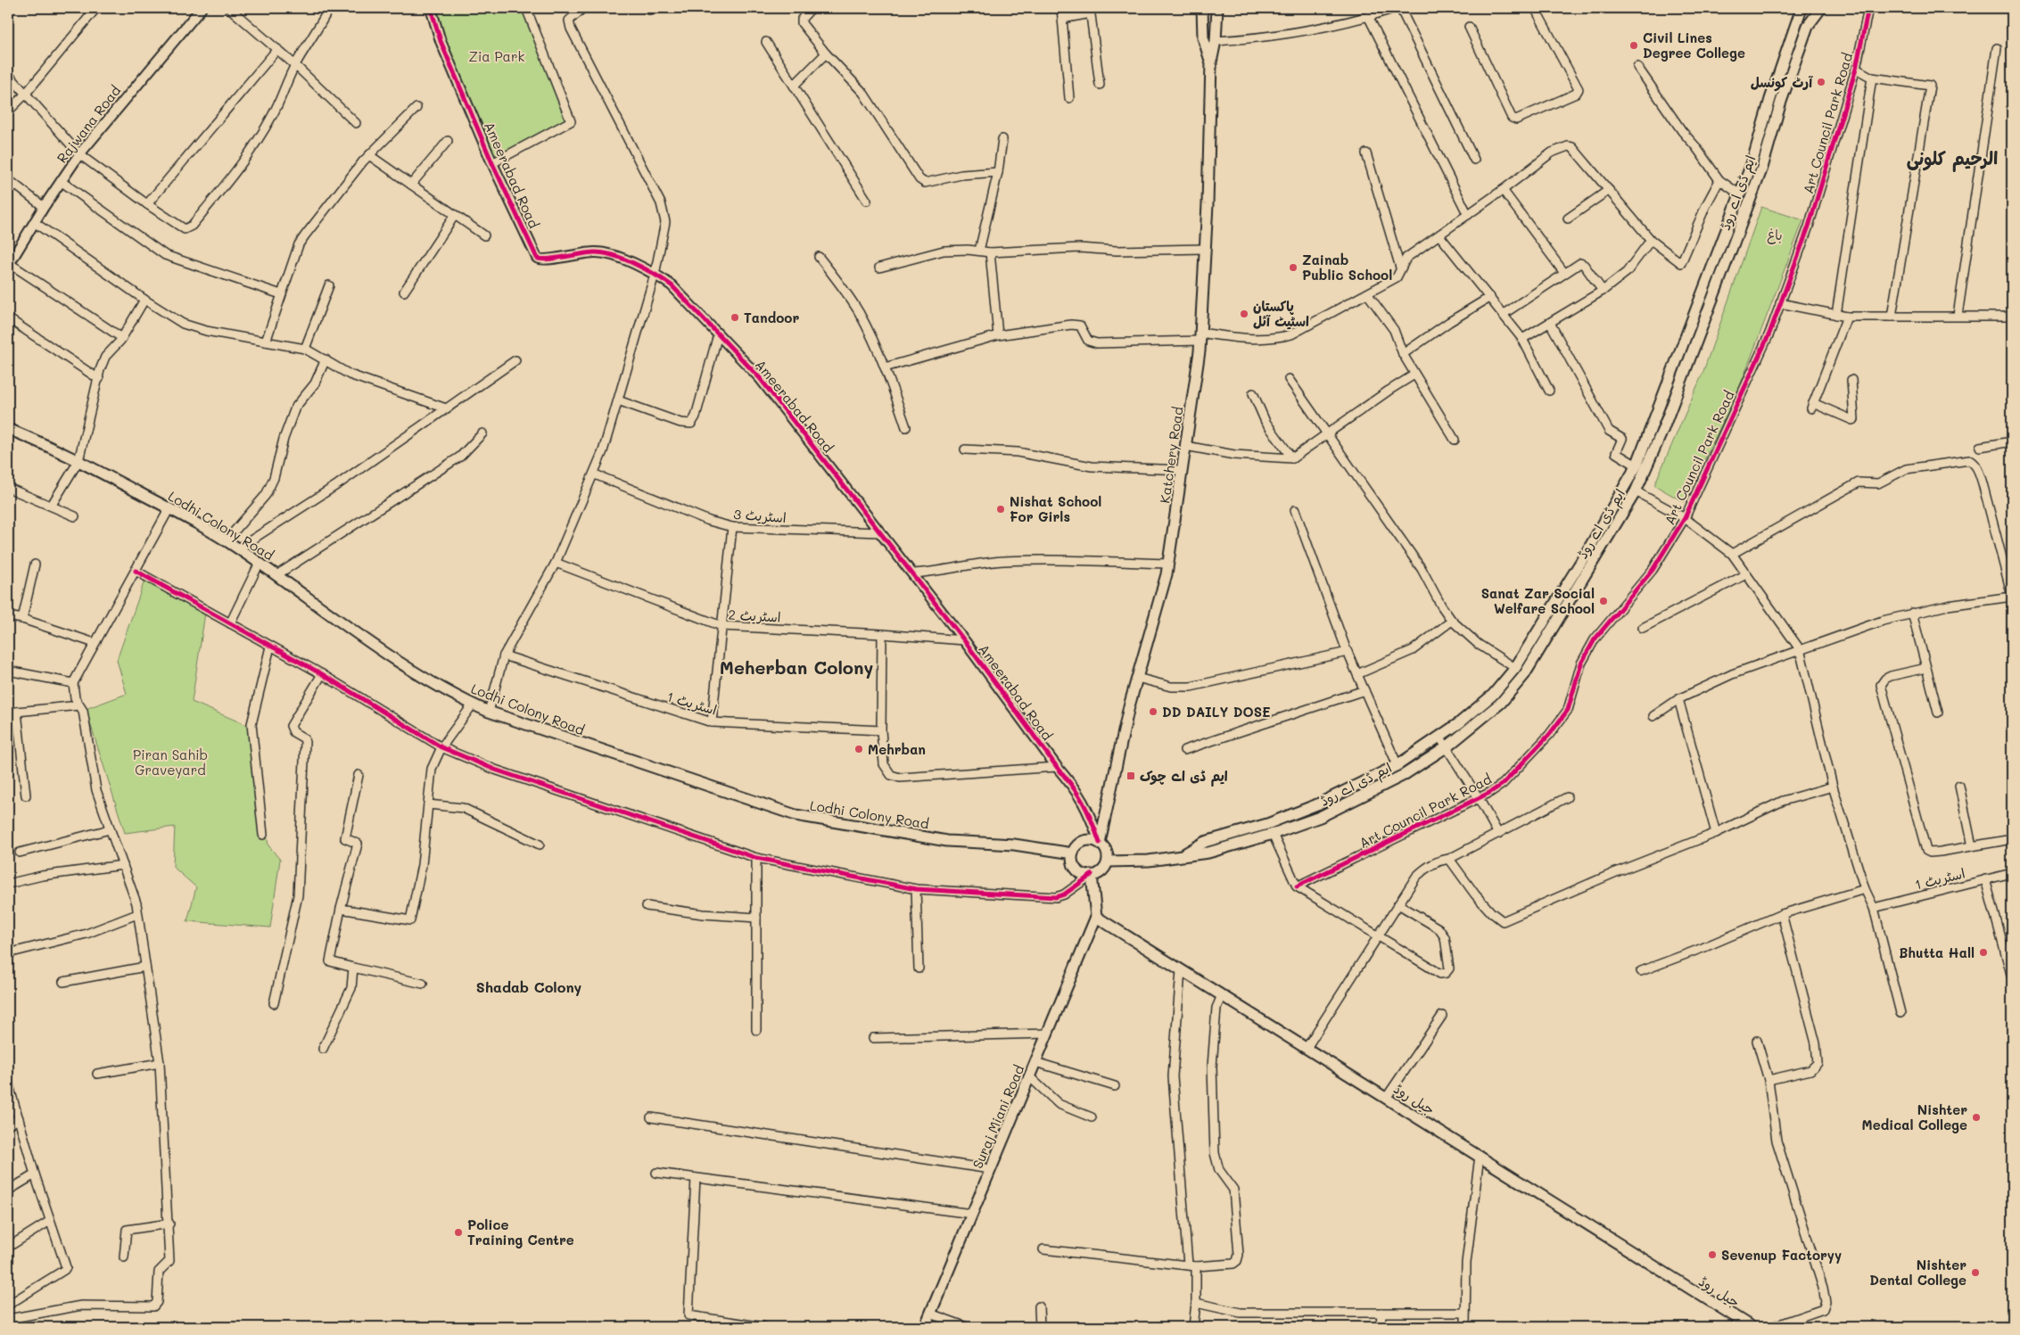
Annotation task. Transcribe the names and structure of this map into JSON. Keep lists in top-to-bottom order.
{
  "streets": {
    "main road": [
      "ایم ڈی اے روڈ",
      "Katchery Road",
      "Lodhi Colony Road",
      "جیل روڈ",
      "Suraj Miani Road"
    ],
    "street": [
      "Art Council Park Road",
      "Rajwana Road",
      "Ameerabad Road",
      "اسٹریٹ 3",
      "اسٹریٹ 2",
      "اسٹریٹ 1"
    ]
  },
  "crossings": [
    ["Ameerabad Road", "ایم ڈی اے روڈ"],
    ["Ameerabad Road", "Katchery Road"],
    ["Ameerabad Road", "اسٹریٹ 3"],
    ["Ameerabad Road", "Lodhi Colony Road"],
    ["Ameerabad Road", "اسٹریٹ 2"],
    ["ایم ڈی اے روڈ", "Katchery Road"],
    ["ایم ڈی اے روڈ", "Lodhi Colony Road"],
    ["Katchery Road", "Lodhi Colony Road"],
    ["جیل روڈ", "Suraj Miani Road"]
  ],
  "districts": ["الرحیم کلونی", "Meherban Colony", "Shadab Colony"],
  "parks": ["Zia Park", "باغ", "Piran Sahib Graveyard"],
  "places": {
    "other": [
      "Civil Lines Degree College",
      "آرٹ کونسل",
      "Zainab Public School",
      "پاکستان اسٹیٹ آئل",
      "Tandoor",
      "Nishat School For Girls",
      "Sanat Zar Social Welfare School",
      "DD DAILY DOSE",
      "Mehrban",
      "Bhutta Hall",
      "Nishter Medical College",
      "Police Training Centre",
      "Sevenup Factoryy",
      "Nishter Dental College"
    ],
    "transit": ["ایم ڈی اے چوک"]
  }
}
